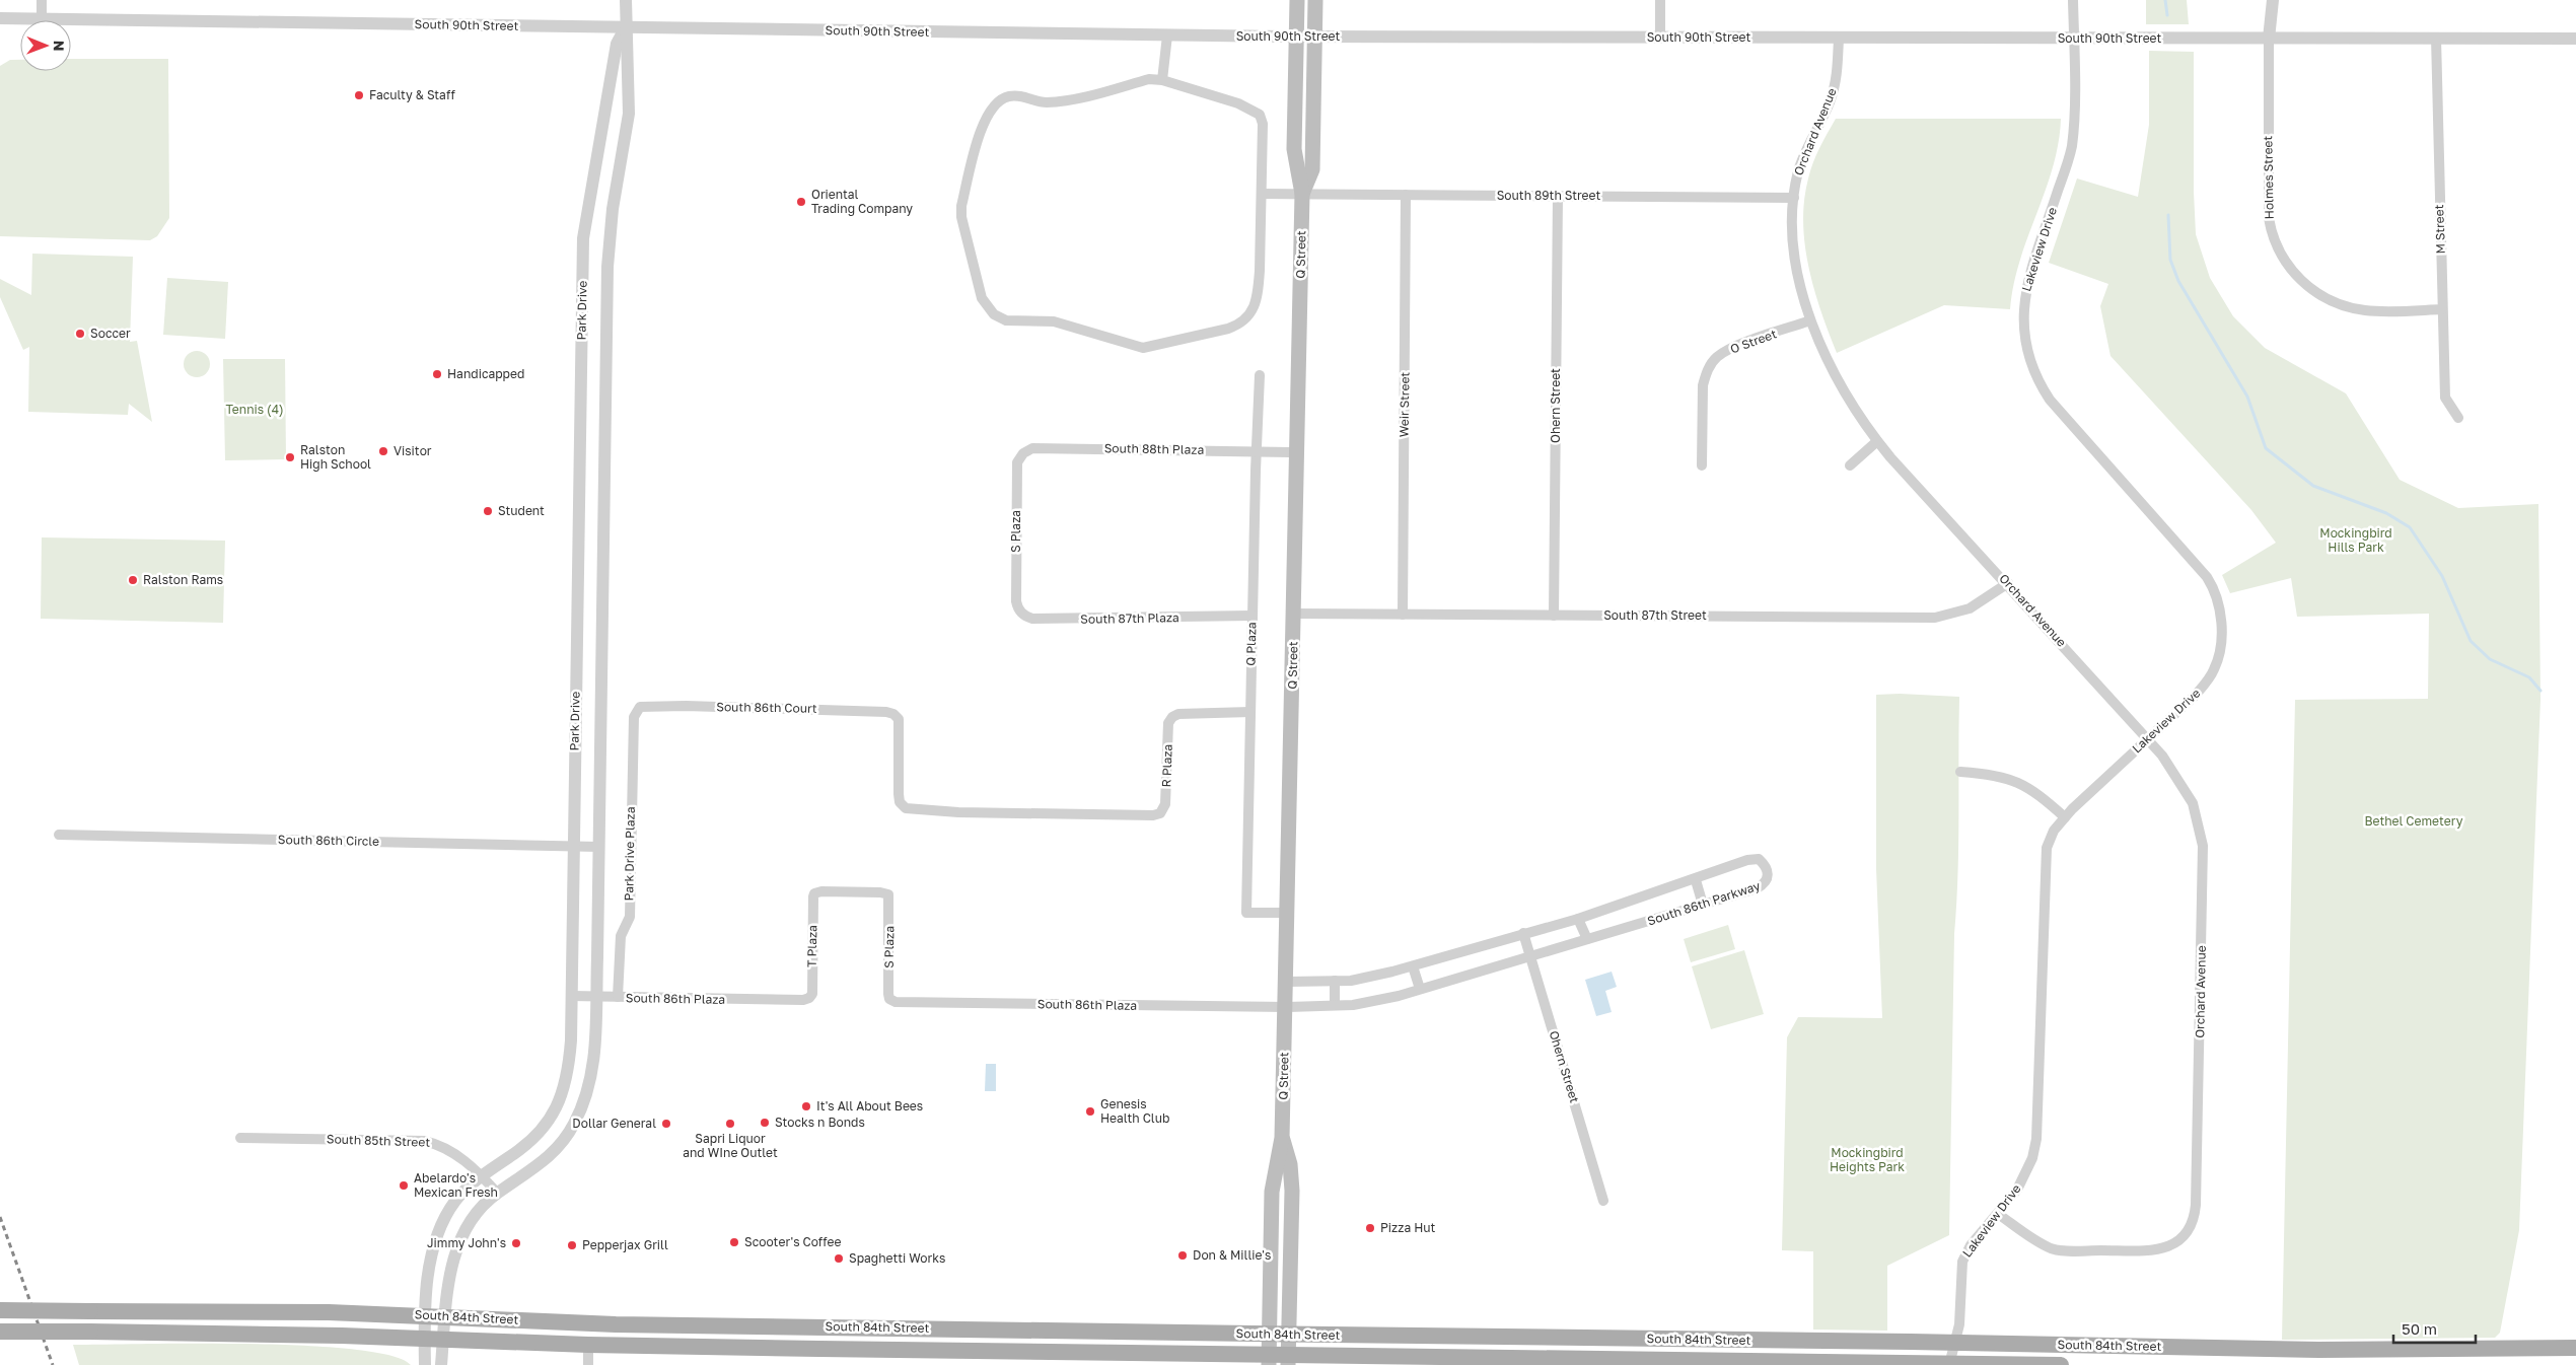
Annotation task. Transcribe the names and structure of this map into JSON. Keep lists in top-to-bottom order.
{
  "streets": {
    "main road": ["Q Street", "South 84th Street"],
    "street": [
      "South 90th Street",
      "Orchard Avenue",
      "Holmes Street",
      "South 89th Street",
      "M Street",
      "Lakeview Drive",
      "Park Drive",
      "O Street",
      "Weir Street",
      "Ohern Street",
      "South 88th Plaza",
      "S Plaza",
      "South 87th Street",
      "South 87th Plaza",
      "Q Plaza",
      "South 86th Court",
      "R Plaza",
      "South 86th Circle",
      "Park Drive Plaza",
      "South 86th Parkway",
      "T Plaza",
      "South 86th Plaza",
      "South 85th Street"
    ]
  },
  "crossings": [
    ["South 90th Street", "Orchard Avenue"],
    ["South 90th Street", "Holmes Street"],
    ["South 90th Street", "M Street"],
    ["South 90th Street", "Lakeview Drive"],
    ["South 90th Street", "Q Street"],
    ["South 90th Street", "Park Drive"],
    ["Orchard Avenue", "South 89th Street"],
    ["Orchard Avenue", "Lakeview Drive"],
    ["Orchard Avenue", "O Street"],
    ["Orchard Avenue", "South 87th Street"],
    ["Holmes Street", "M Street"],
    ["South 89th Street", "Q Street"],
    ["South 89th Street", "Weir Street"],
    ["South 89th Street", "Ohern Street"],
    ["Lakeview Drive", "South 84th Street"],
    ["Q Street", "South 88th Plaza"],
    ["Q Street", "South 87th Street"],
    ["Q Street", "Q Plaza"],
    ["Q Street", "South 86th Parkway"],
    ["Q Street", "South 86th Plaza"],
    ["Q Street", "South 84th Street"],
    ["Park Drive", "South 86th Circle"],
    ["Park Drive", "South 86th Plaza"],
    ["Park Drive", "South 85th Street"],
    ["Park Drive", "South 84th Street"],
    ["Weir Street", "South 87th Street"],
    ["Ohern Street", "South 87th Street"],
    ["Ohern Street", "South 86th Parkway"],
    ["South 88th Plaza", "S Plaza"],
    ["South 88th Plaza", "Q Plaza"],
    ["S Plaza", "South 87th Plaza"],
    ["S Plaza", "T Plaza"],
    ["S Plaza", "South 86th Plaza"],
    ["South 87th Plaza", "Q Plaza"],
    ["Q Plaza", "R Plaza"],
    ["South 86th Court", "R Plaza"],
    ["South 86th Court", "Park Drive Plaza"],
    ["Park Drive Plaza", "South 86th Plaza"],
    ["South 86th Parkway", "South 86th Plaza"],
    ["T Plaza", "South 86th Plaza"]
  ],
  "parks": [
    "Tennis (4)",
    "Mockingbird Hills Park",
    "Bethel Cemetery",
    "Mockingbird Heights Park"
  ],
  "places": [
    "Faculty & Staff",
    "Oriental Trading Company",
    "Soccer",
    "Handicapped",
    "Visitor",
    "Ralston High School",
    "Student",
    "Ralston Rams",
    "It's All About Bees",
    "Genesis Health Club",
    "Stocks n Bonds",
    "Dollar General",
    "Sapri Liquor and WIne Outlet",
    "Abelardo's Mexican Fresh",
    "Pizza Hut",
    "Scooter's Coffee",
    "Jimmy John's",
    "Pepperjax Grill",
    "Don & Millie's",
    "Spaghetti Works"
  ],
  "scale_bar": "50 m",
  "north": "right"
}
